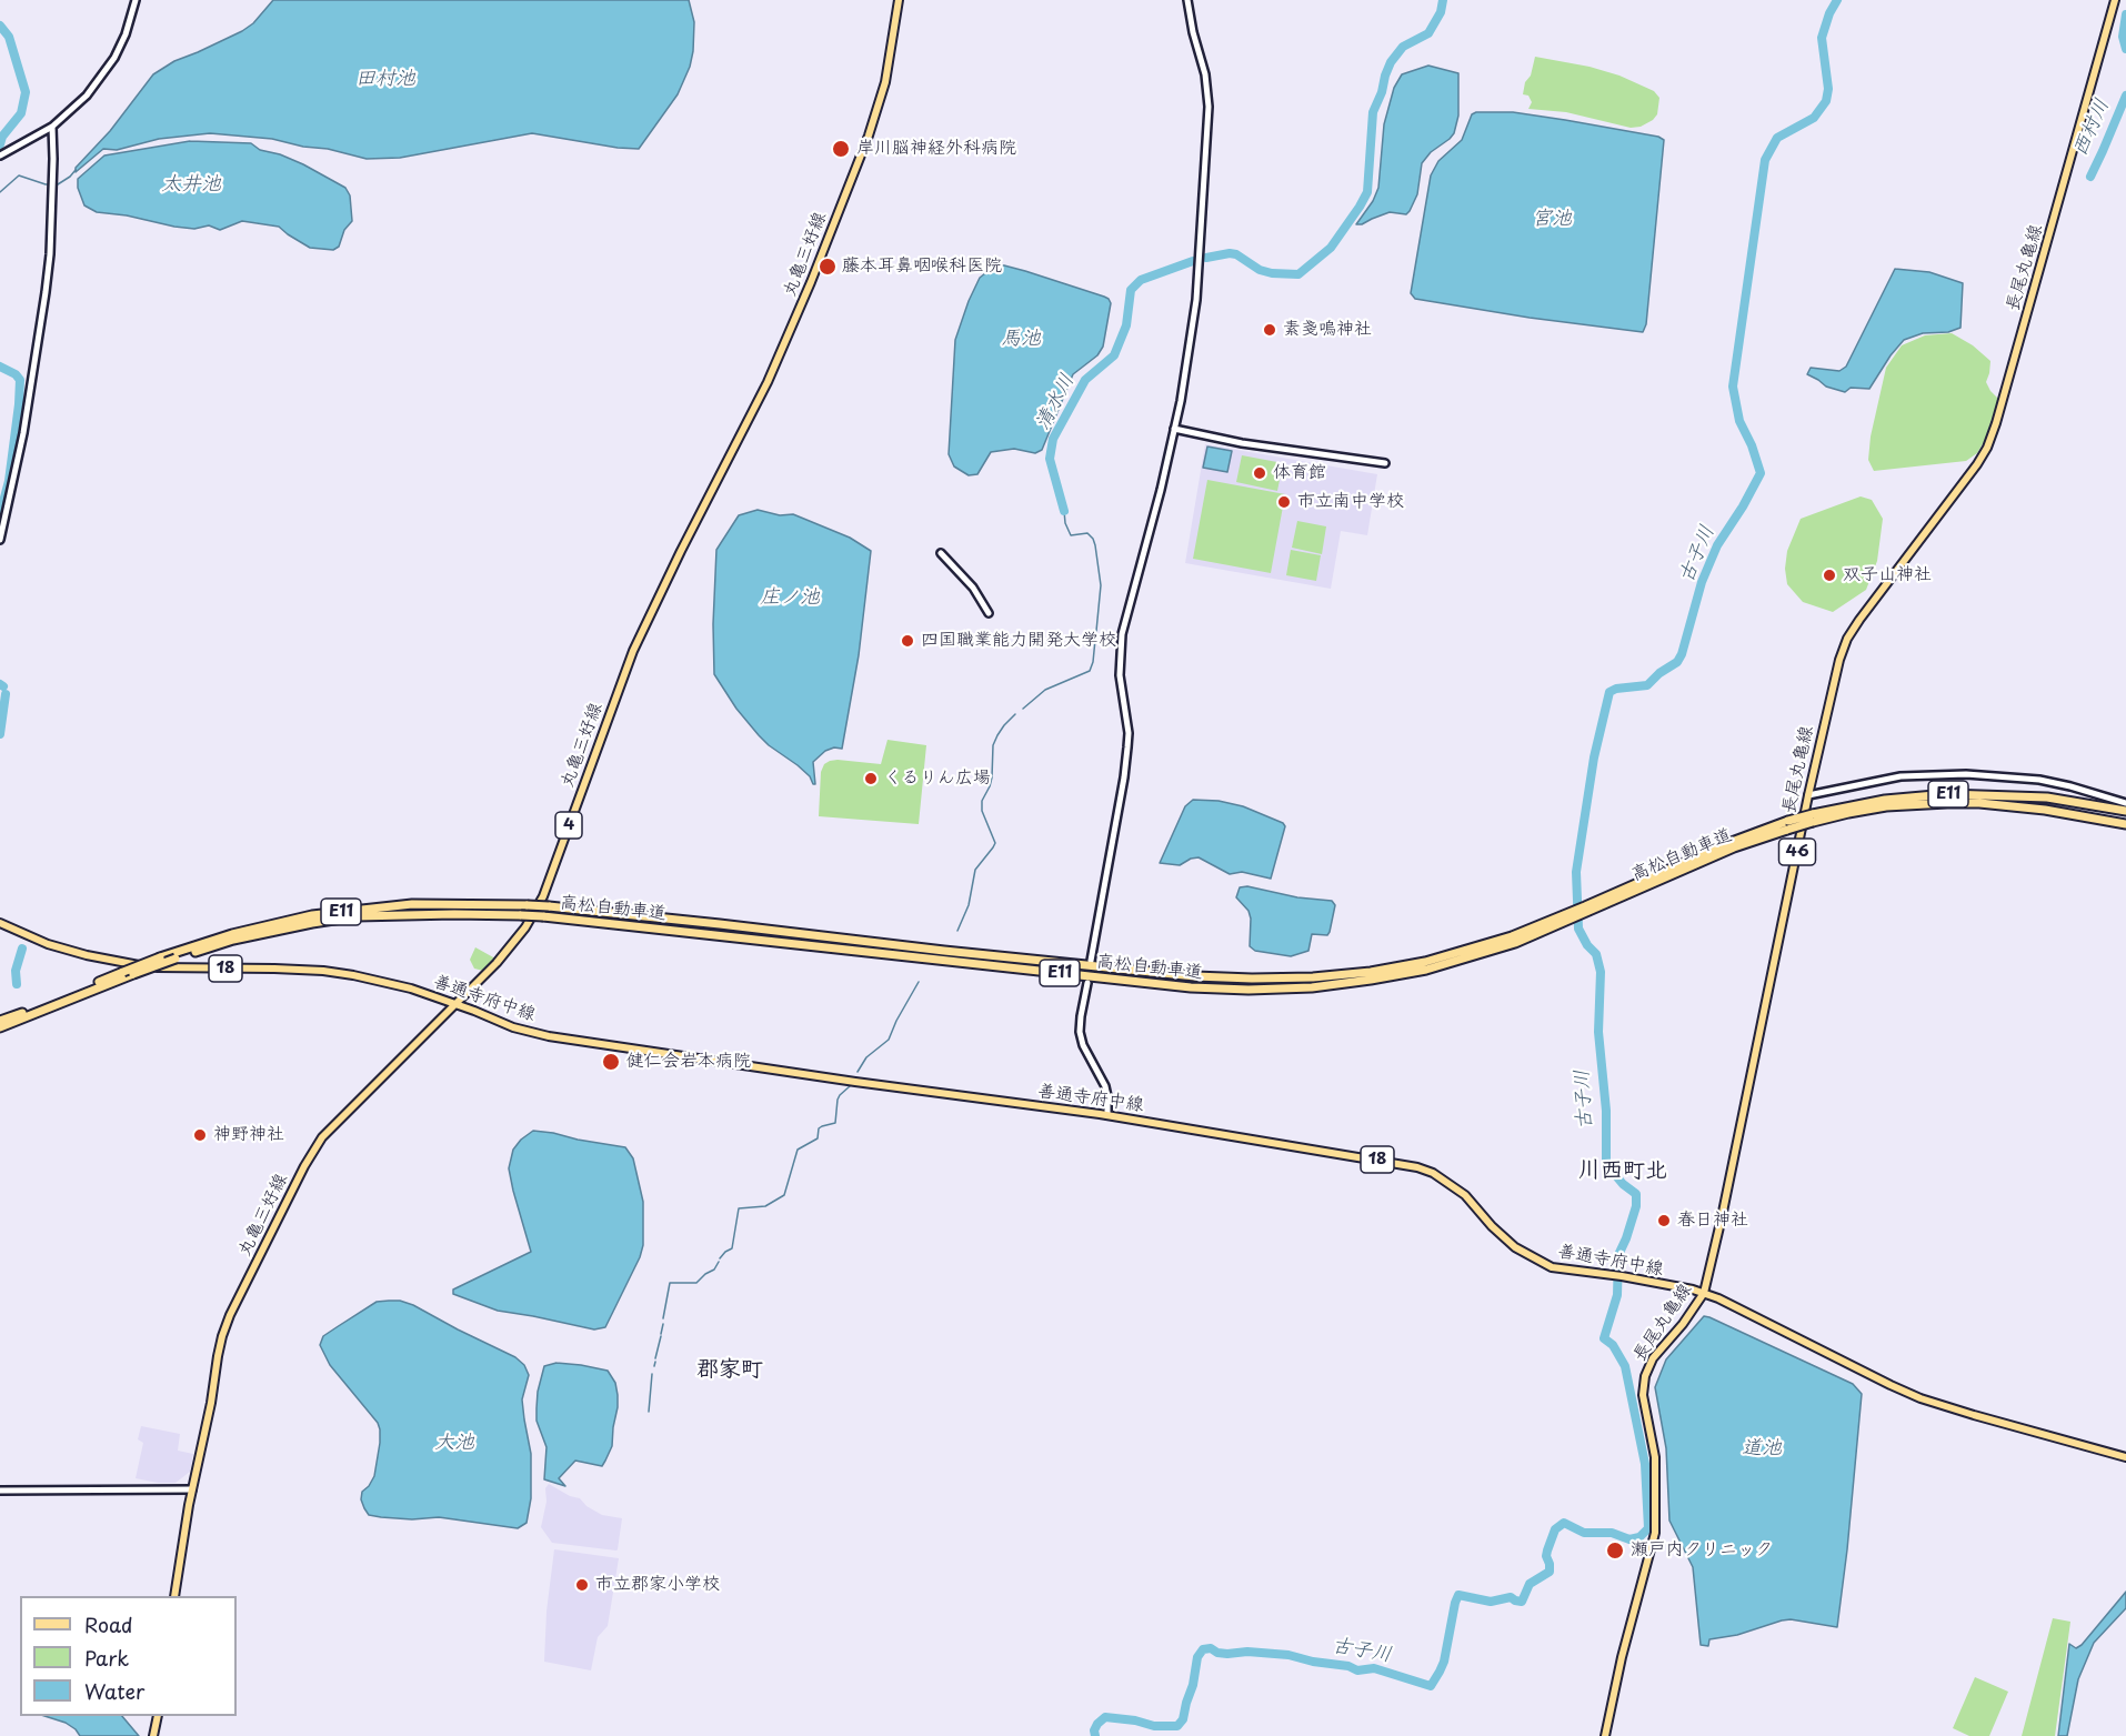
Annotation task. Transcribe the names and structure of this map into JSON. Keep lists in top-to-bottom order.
{
  "streets": {
    "highway": ["E11", "高松自動車道"],
    "main road": [
      "丸亀三好線",
      "長尾丸亀線",
      "4",
      "46",
      "18",
      "善通寺府中線"
    ]
  },
  "crossings": [
    ["丸亀三好線", "善通寺府中線"],
    ["長尾丸亀線", "善通寺府中線"]
  ],
  "districts": ["川西町北", "郡家町"],
  "water": [
    "田村池",
    "西村川",
    "太井池",
    "宮池",
    "馬池",
    "清水川",
    "古子川",
    "庄ノ池",
    "大池",
    "道池"
  ],
  "places": [
    "岸川脳神経外科病院",
    "藤本耳鼻咽喉科医院",
    "素戔嗚神社",
    "体育館",
    "市立南中学校",
    "双子山神社",
    "四国職業能力開発大学校",
    "くるりん広場",
    "健仁会岩本病院",
    "神野神社",
    "春日神社",
    "瀬戸内クリニック",
    "市立郡家小学校"
  ],
  "legend": ["Road", "Park", "Water"]
}
